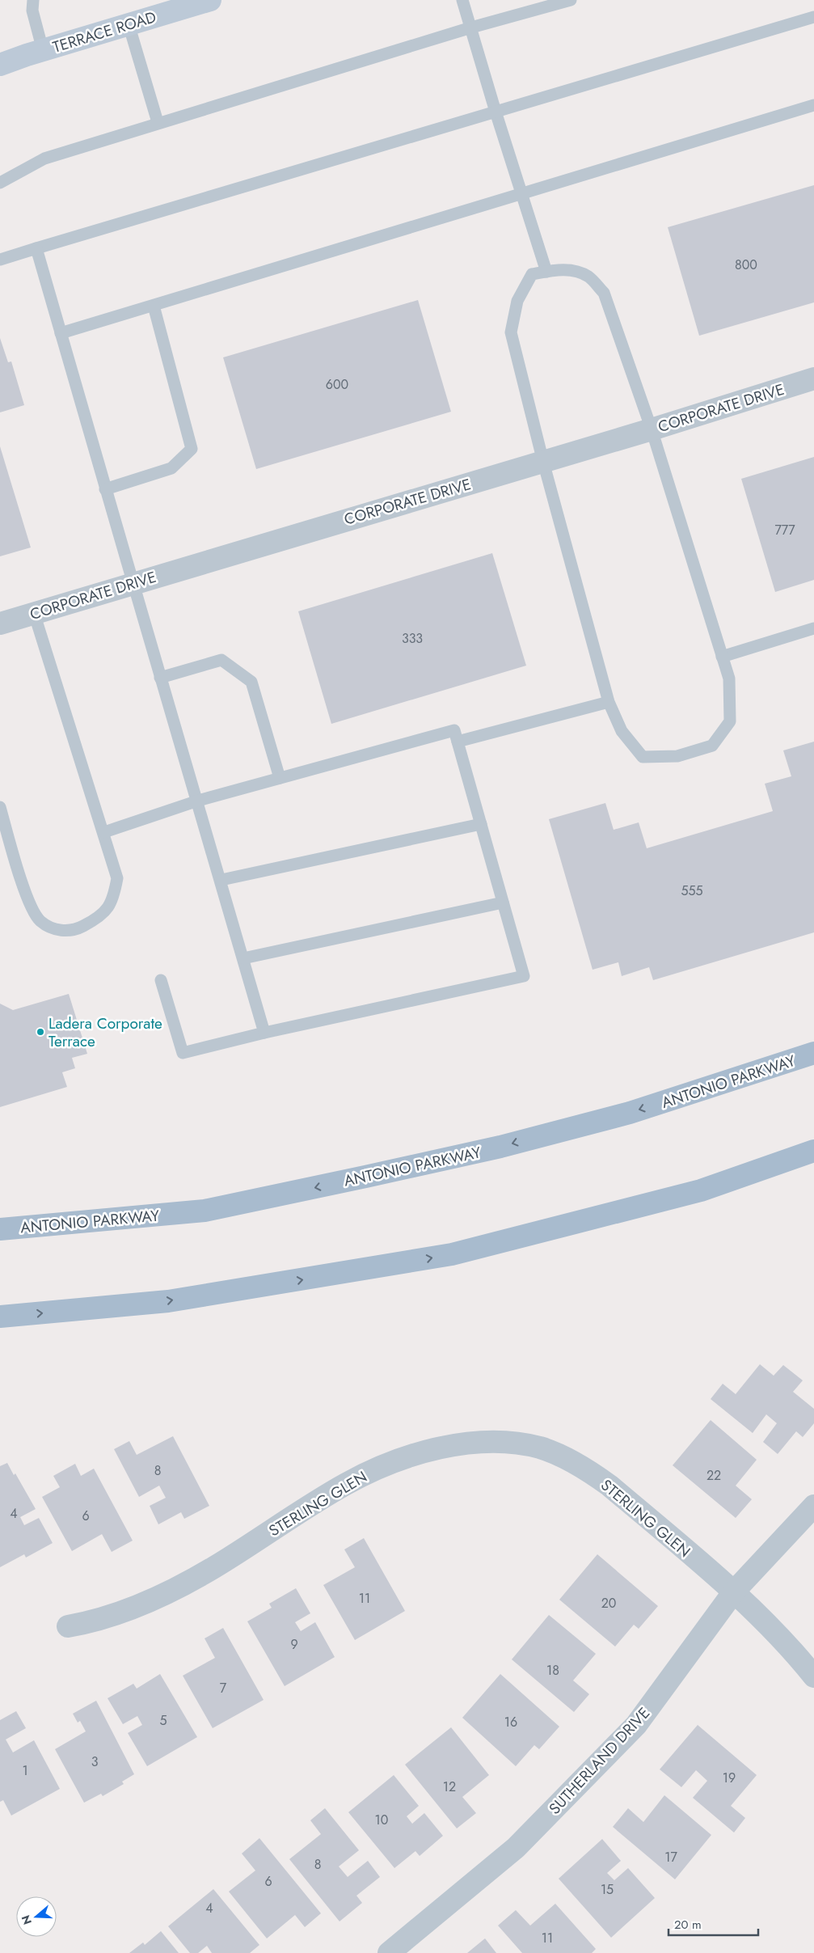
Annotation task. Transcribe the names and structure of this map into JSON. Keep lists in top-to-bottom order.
{
  "streets": {
    "main road": ["ANTONIO PARKWAY"],
    "street": [
      "TERRACE ROAD",
      "CORPORATE DRIVE",
      "STERLING GLEN",
      "SUTHERLAND DRIVE"
    ]
  },
  "crossings": [
    ["STERLING GLEN", "SUTHERLAND DRIVE"]
  ],
  "places": ["Ladera Corporate Terrace"],
  "house_numbers": [
    "800",
    "600",
    "777",
    "333",
    "555",
    "8",
    "22",
    "4",
    "6",
    "11",
    "20",
    "9",
    "18",
    "7",
    "5",
    "16",
    "3",
    "1",
    "19",
    "12",
    "10",
    "17",
    "8",
    "6",
    "15",
    "4",
    "11"
  ],
  "scale_bar": "20 m",
  "north": "left"
}
